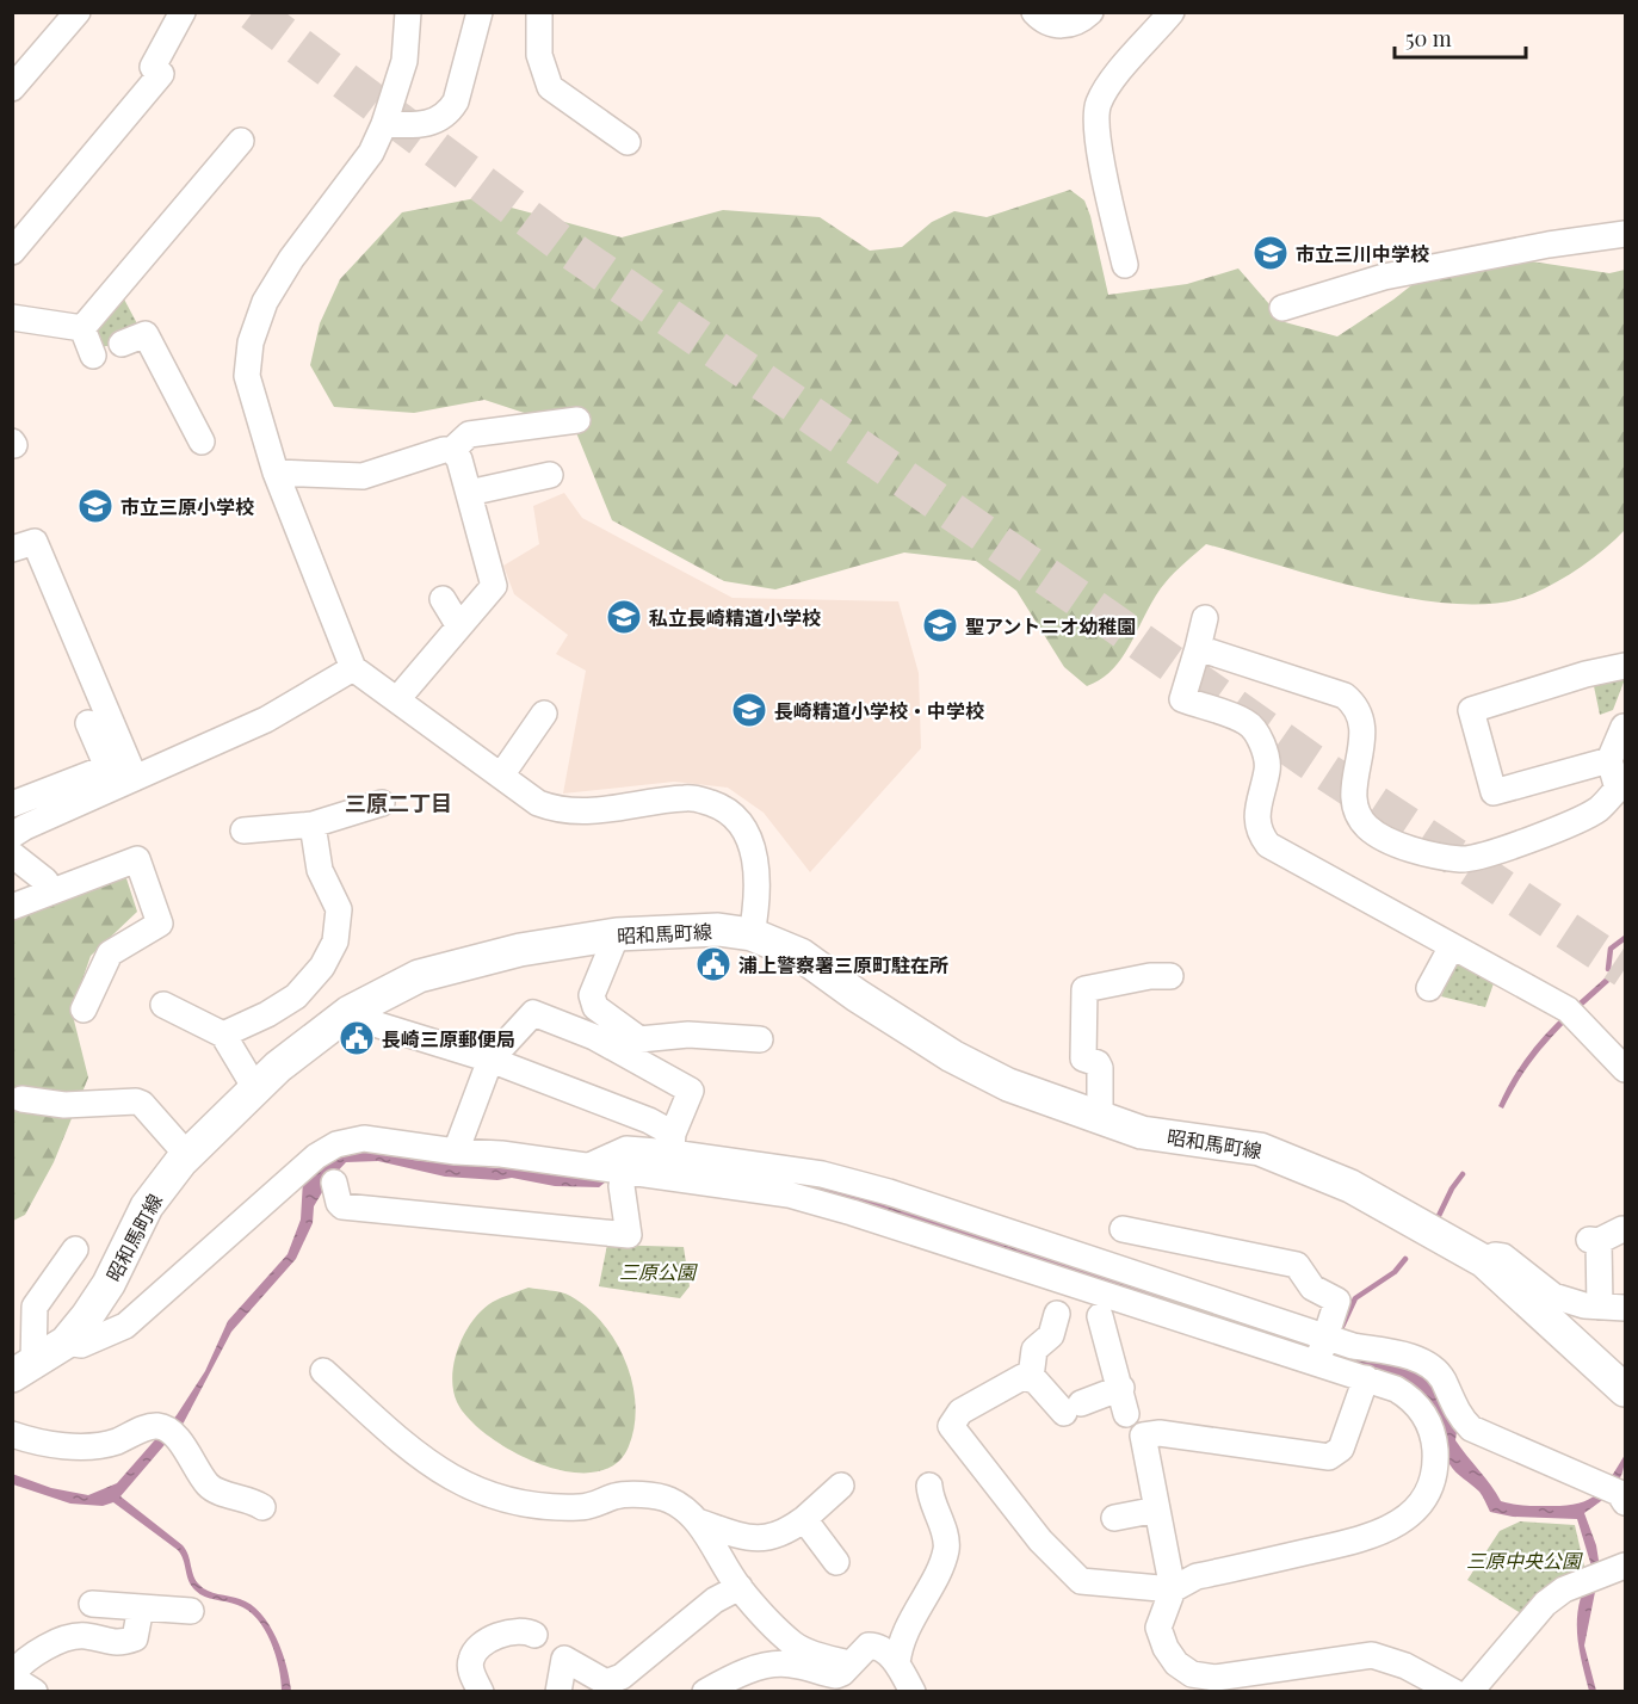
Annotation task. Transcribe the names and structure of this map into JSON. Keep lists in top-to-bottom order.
{
  "streets": {
    "main road": ["昭和馬町線"]
  },
  "districts": ["三原二丁目"],
  "parks": ["三原公園", "三原中央公園"],
  "places": {
    "school or university": [
      "市立三川中学校",
      "市立三原小学校",
      "私立長崎精道小学校",
      "聖アントニオ幼稚園",
      "長崎精道小学校・中学校"
    ],
    "public building": ["浦上警察署三原町駐在所", "長崎三原郵便局"]
  },
  "scale_bar": "50 m"
}
